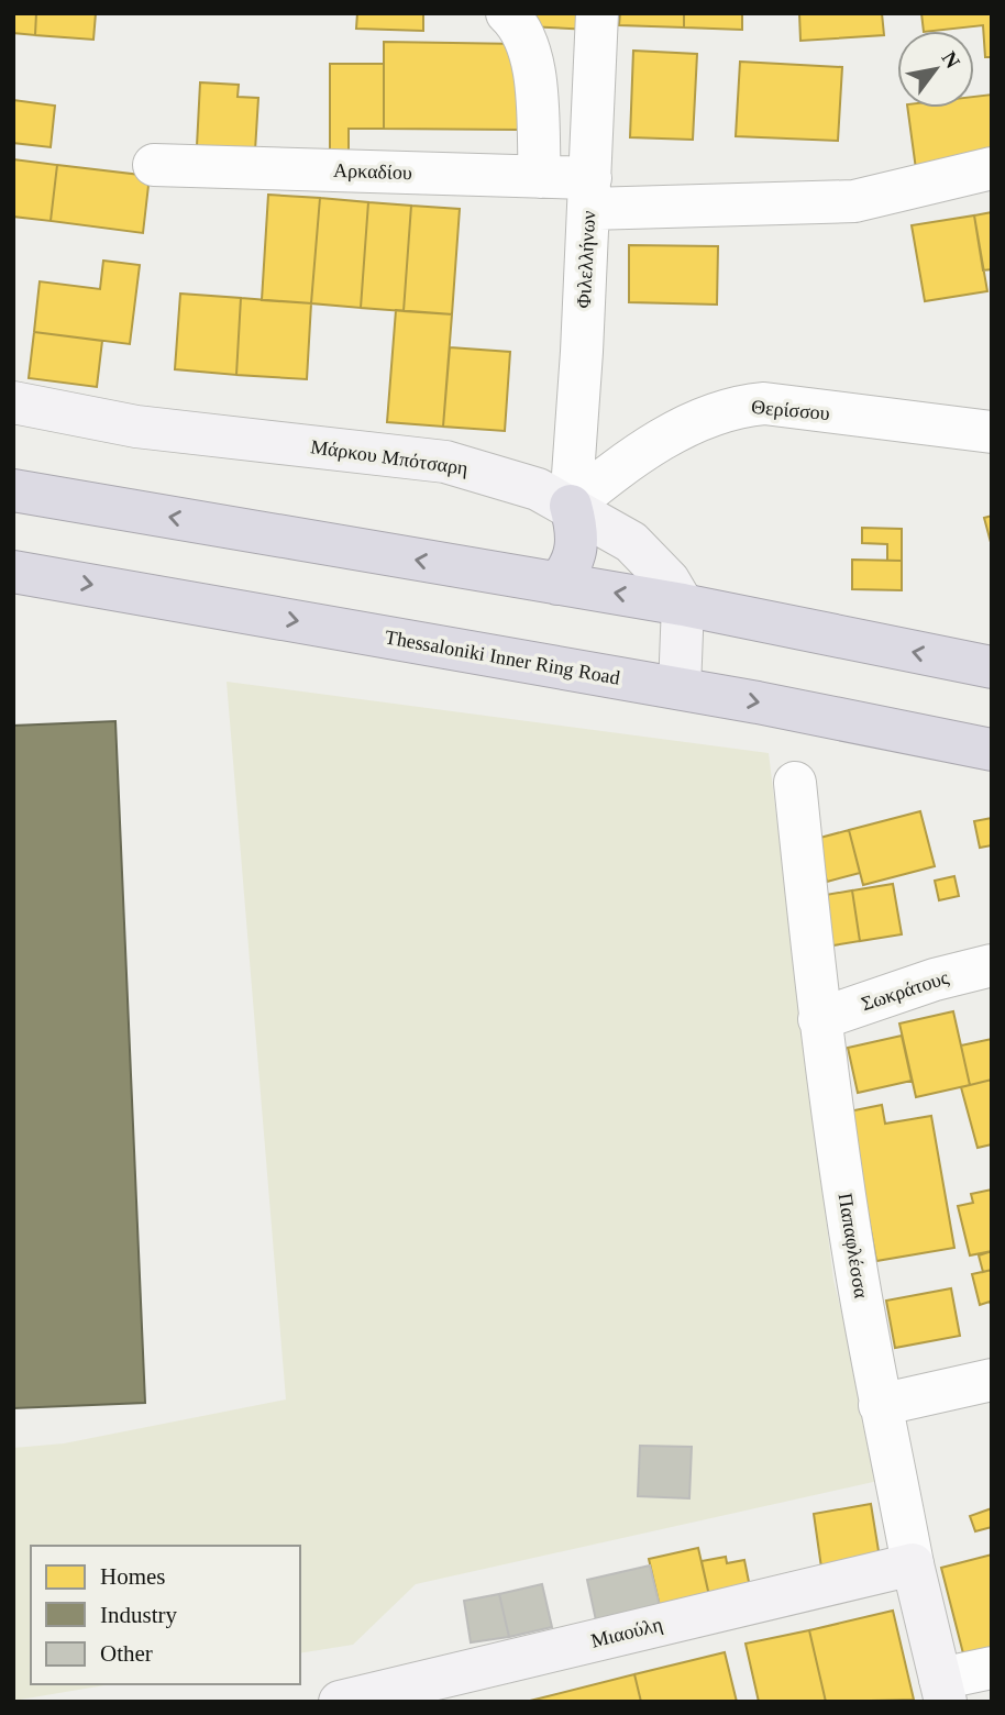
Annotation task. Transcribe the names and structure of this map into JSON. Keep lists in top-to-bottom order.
{
  "streets": {
    "highway": ["Thessaloniki Inner Ring Road"],
    "main road": ["Μάρκου Μπότσαρη", "Παπαφλέσσα", "Μιαούλη"],
    "street": [
      "Αρκαδίου",
      "Φιλελλήνων",
      "Θερίσσου",
      "Σωκράτους"
    ]
  },
  "crossings": [
    ["Αρκαδίου", "Φιλελλήνων"],
    ["Φιλελλήνων", "Θερίσσου"],
    ["Φιλελλήνων", "Μάρκου Μπότσαρη"],
    ["Θερίσσου", "Μάρκου Μπότσαρη"],
    ["Σωκράτους", "Παπαφλέσσα"],
    ["Παπαφλέσσα", "Μιαούλη"]
  ],
  "legend": ["Homes", "Industry", "Other"],
  "north": "top right"
}
